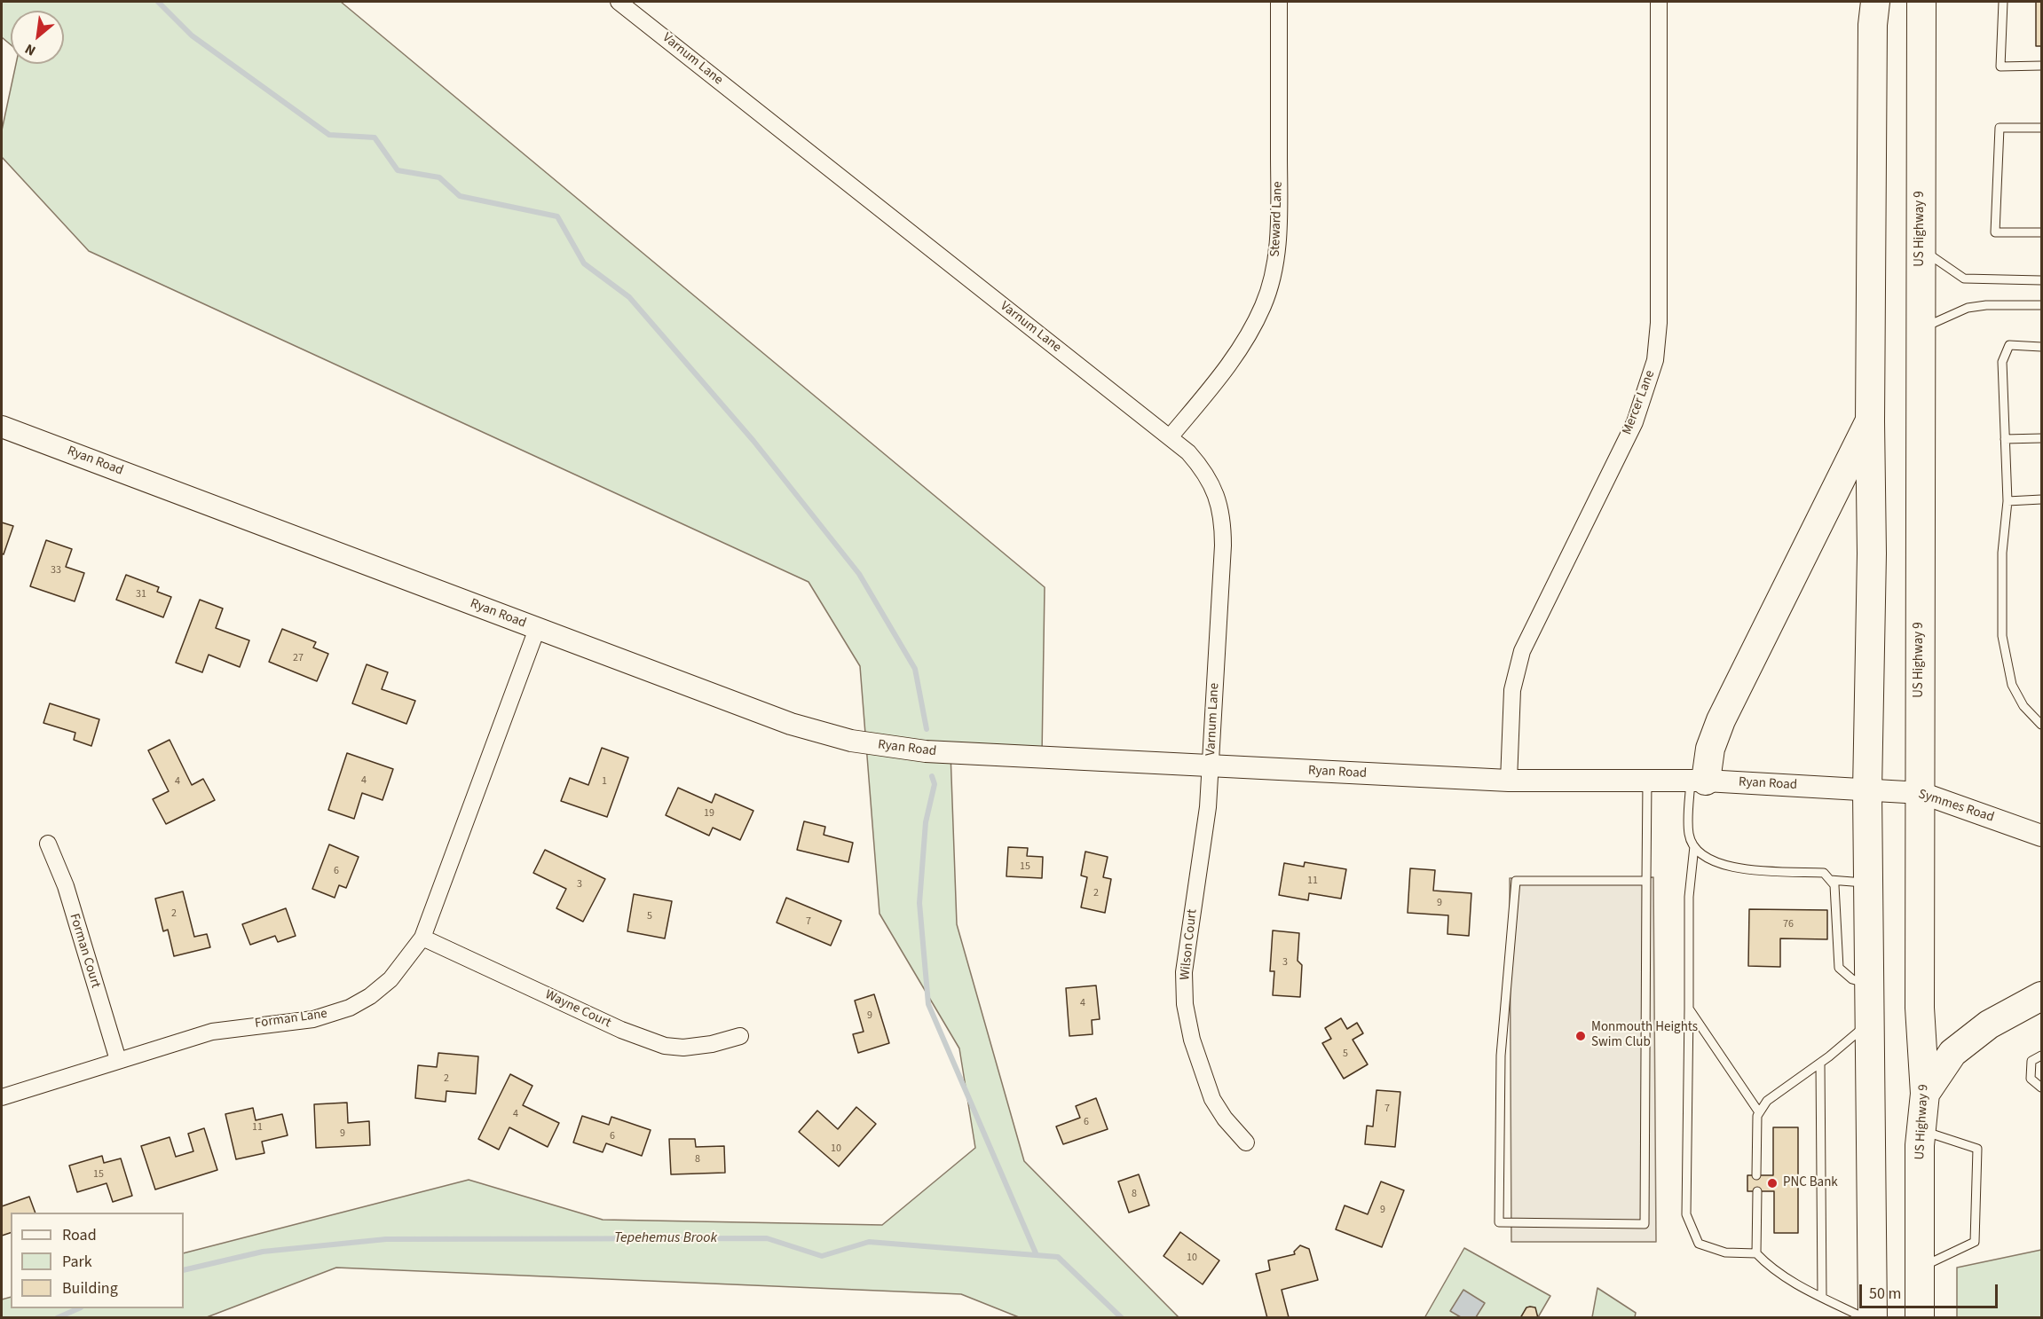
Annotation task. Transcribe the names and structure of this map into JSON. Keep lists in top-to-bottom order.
{
  "streets": {
    "highway": ["US Highway 9"],
    "street": [
      "Varnum Lane",
      "Steward Lane",
      "Mercer Lane",
      "Ryan Road",
      "Symmes Road",
      "Wilson Court",
      "Forman Court",
      "Wayne Court",
      "Forman Lane"
    ]
  },
  "crossings": [
    ["Varnum Lane", "Steward Lane"],
    ["Varnum Lane", "Ryan Road"],
    ["Varnum Lane", "Wilson Court"],
    ["US Highway 9", "Symmes Road"],
    ["Mercer Lane", "Ryan Road"],
    ["Ryan Road", "Symmes Road"],
    ["Ryan Road", "Wilson Court"],
    ["Ryan Road", "Forman Lane"],
    ["Forman Court", "Forman Lane"],
    ["Wayne Court", "Forman Lane"]
  ],
  "water": ["Tepehemus Brook"],
  "places": ["Monmouth Heights Swim Club", "PNC Bank"],
  "house_numbers": [
    "33",
    "31",
    "27",
    "4",
    "4",
    "1",
    "19",
    "15",
    "6",
    "11",
    "3",
    "2",
    "9",
    "2",
    "5",
    "7",
    "76",
    "3",
    "4",
    "9",
    "5",
    "2",
    "7",
    "4",
    "6",
    "11",
    "9",
    "6",
    "10",
    "8",
    "15",
    "8",
    "9",
    "10"
  ],
  "legend": ["Road", "Park", "Building"],
  "scale_bar": "50 m",
  "north": "bottom left"
}
